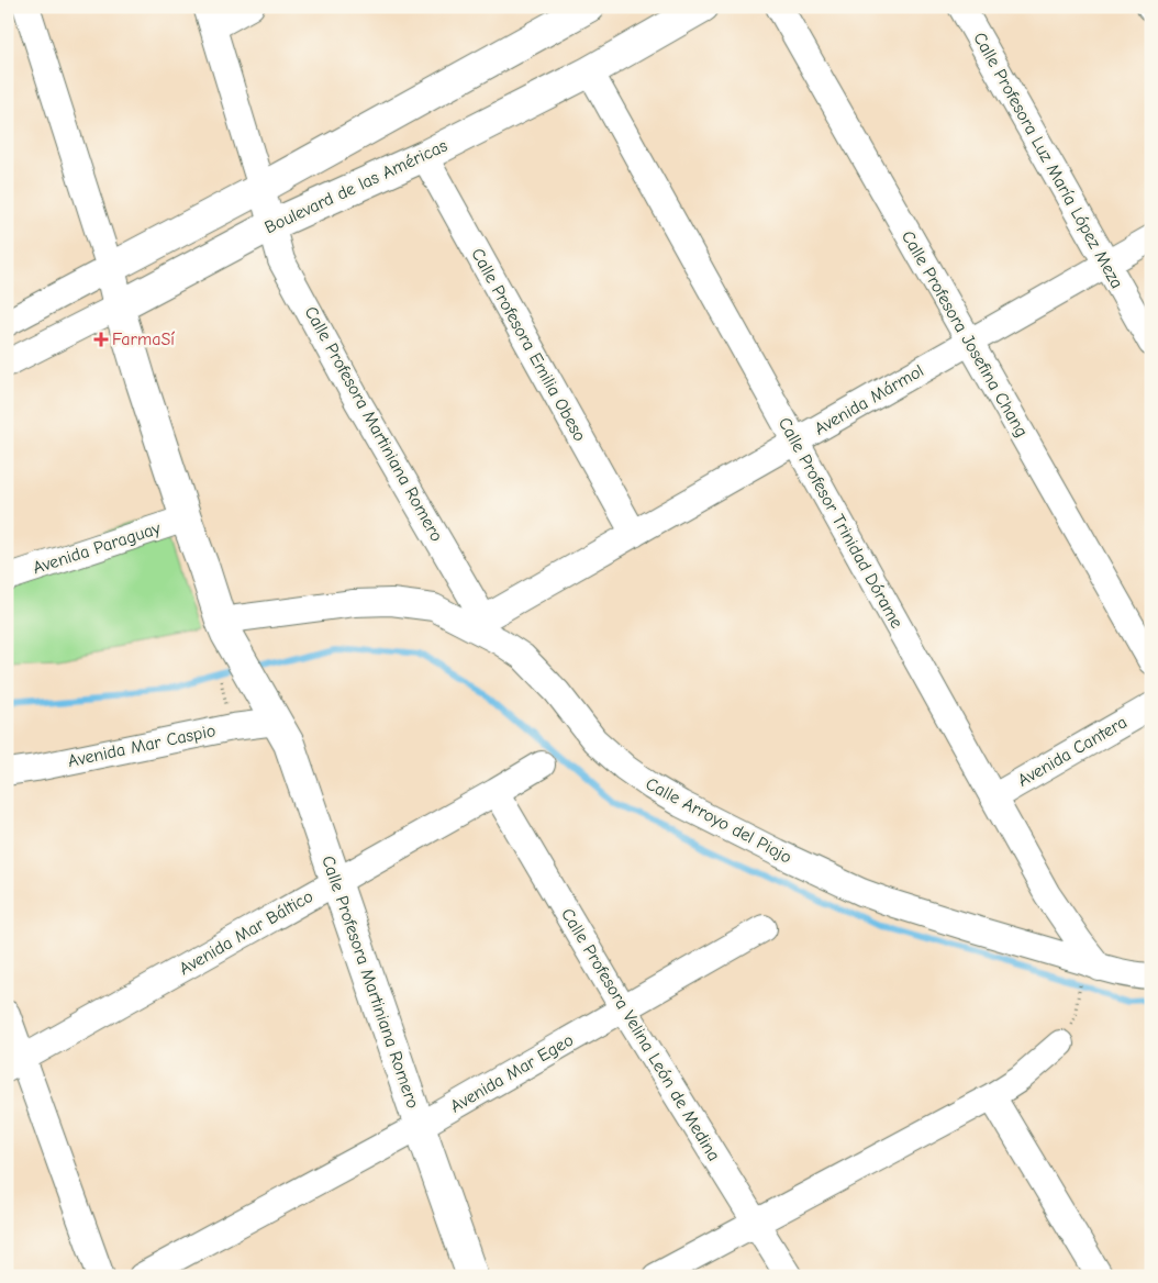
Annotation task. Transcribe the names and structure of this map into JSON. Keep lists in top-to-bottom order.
{
  "streets": {
    "main road": ["Boulevard de las Américas", "Calle Profesora Martiniana Romero"],
    "street": [
      "Calle Profesora Luz María López Meza",
      "Calle Profesora Josefina Chang",
      "Calle Profesora Emilia Obeso",
      "Avenida Mármol",
      "Calle Profesor Trinidad Dórame",
      "Avenida Paraguay",
      "Avenida Mar Caspio",
      "Avenida Cantera",
      "Calle Arroyo del Piojo",
      "Avenida Mar Báltico",
      "Calle Profesora Velina León de Medina",
      "Avenida Mar Egeo"
    ]
  },
  "crossings": [
    ["Calle Profesora Luz María López Meza", "Avenida Mármol"],
    ["Boulevard de las Américas", "Calle Profesora Emilia Obeso"],
    ["Boulevard de las Américas", "Calle Profesora Martiniana Romero"],
    ["Boulevard de las Américas", "Calle Profesor Trinidad Dórame"],
    ["Calle Profesora Josefina Chang", "Avenida Mármol"],
    ["Calle Profesora Emilia Obeso", "Avenida Mármol"],
    ["Avenida Mármol", "Calle Profesora Martiniana Romero"],
    ["Avenida Mármol", "Calle Profesor Trinidad Dórame"],
    ["Avenida Mármol", "Calle Arroyo del Piojo"],
    ["Calle Profesora Martiniana Romero", "Avenida Mar Caspio"],
    ["Calle Profesora Martiniana Romero", "Calle Arroyo del Piojo"],
    ["Calle Profesora Martiniana Romero", "Avenida Mar Báltico"],
    ["Calle Profesora Martiniana Romero", "Avenida Mar Egeo"],
    ["Calle Profesor Trinidad Dórame", "Avenida Cantera"],
    ["Calle Profesor Trinidad Dórame", "Calle Arroyo del Piojo"],
    ["Avenida Mar Báltico", "Calle Profesora Velina León de Medina"],
    ["Calle Profesora Velina León de Medina", "Avenida Mar Egeo"]
  ],
  "places": {
    "health": ["FarmaSí"]
  }
}
